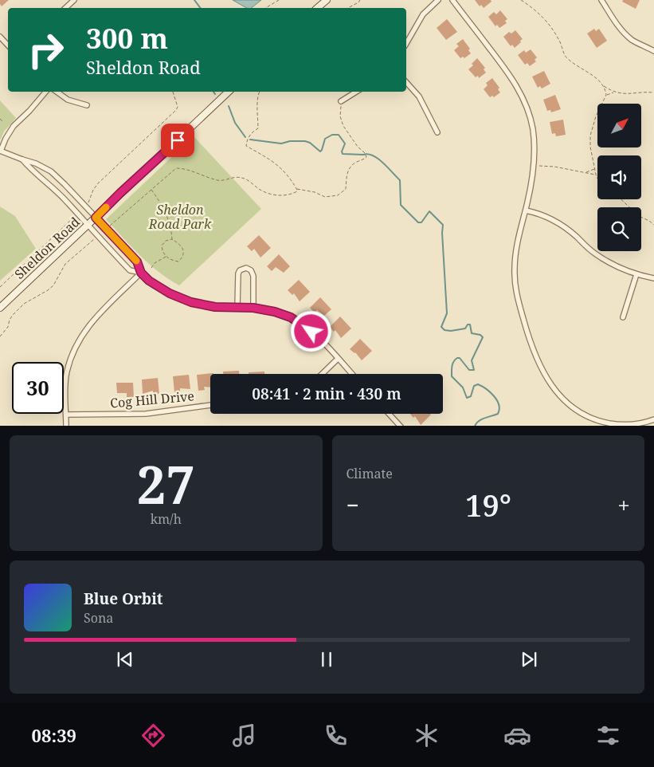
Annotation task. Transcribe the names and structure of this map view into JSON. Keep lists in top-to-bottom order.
{
  "streets": {
    "main road": ["Sheldon Road"],
    "street": ["Cog Hill Drive"]
  },
  "parks": ["Sheldon Road Park"],
  "north": "top right",
  "page": {
    "turn": ["300 m", "Sheldon Road"],
    "limit": "30",
    "trip": "08:41 · 2 min · 430 m",
    "tile": [
      ["27", "km/h"],
      "Climate"
    ],
    "heat": ["−", "19°", "+"],
    "song": ["Blue Orbit", "Sona"],
    "tabs": "08:39"
  }
}
